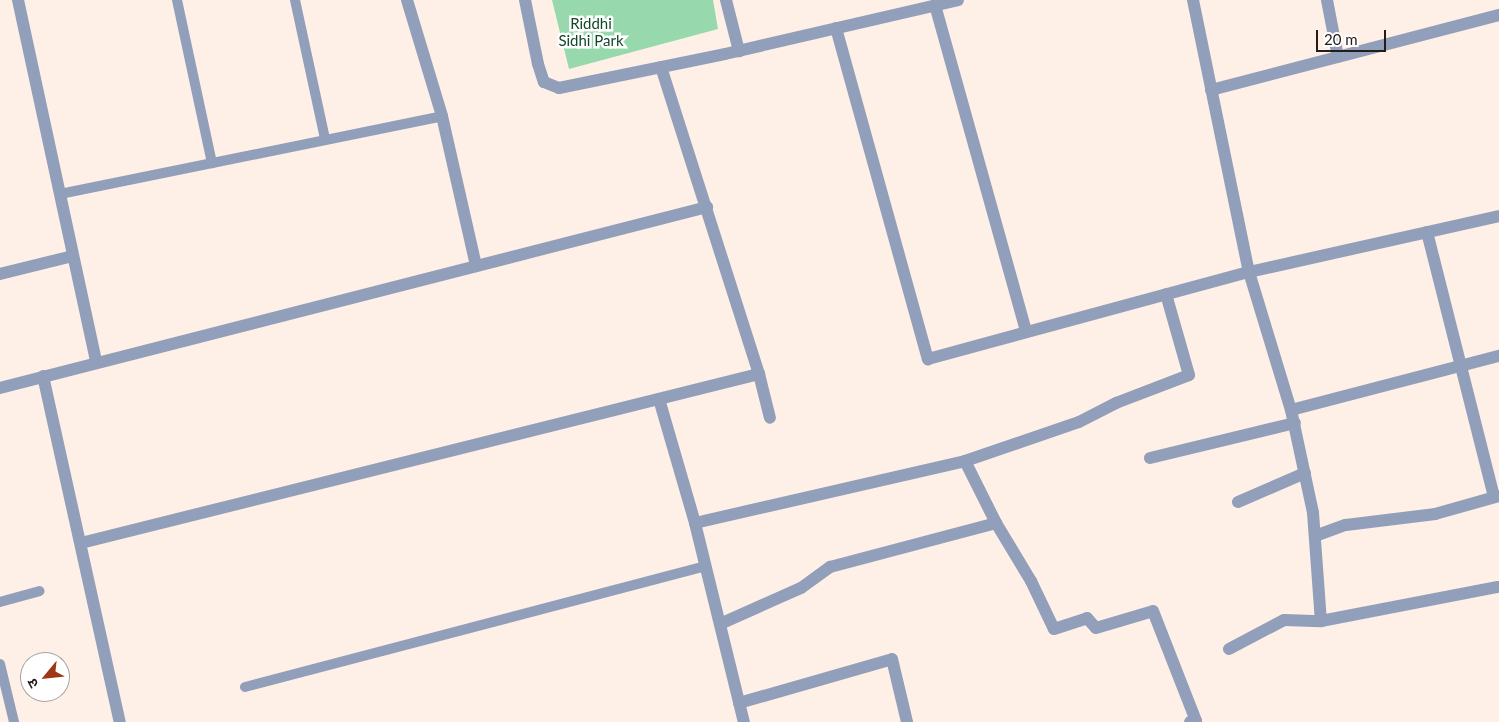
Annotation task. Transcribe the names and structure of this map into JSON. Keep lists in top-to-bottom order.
{
  "parks": ["Riddhi Sidhi Park"],
  "scale_bar": "20 m",
  "north": "bottom left"
}
